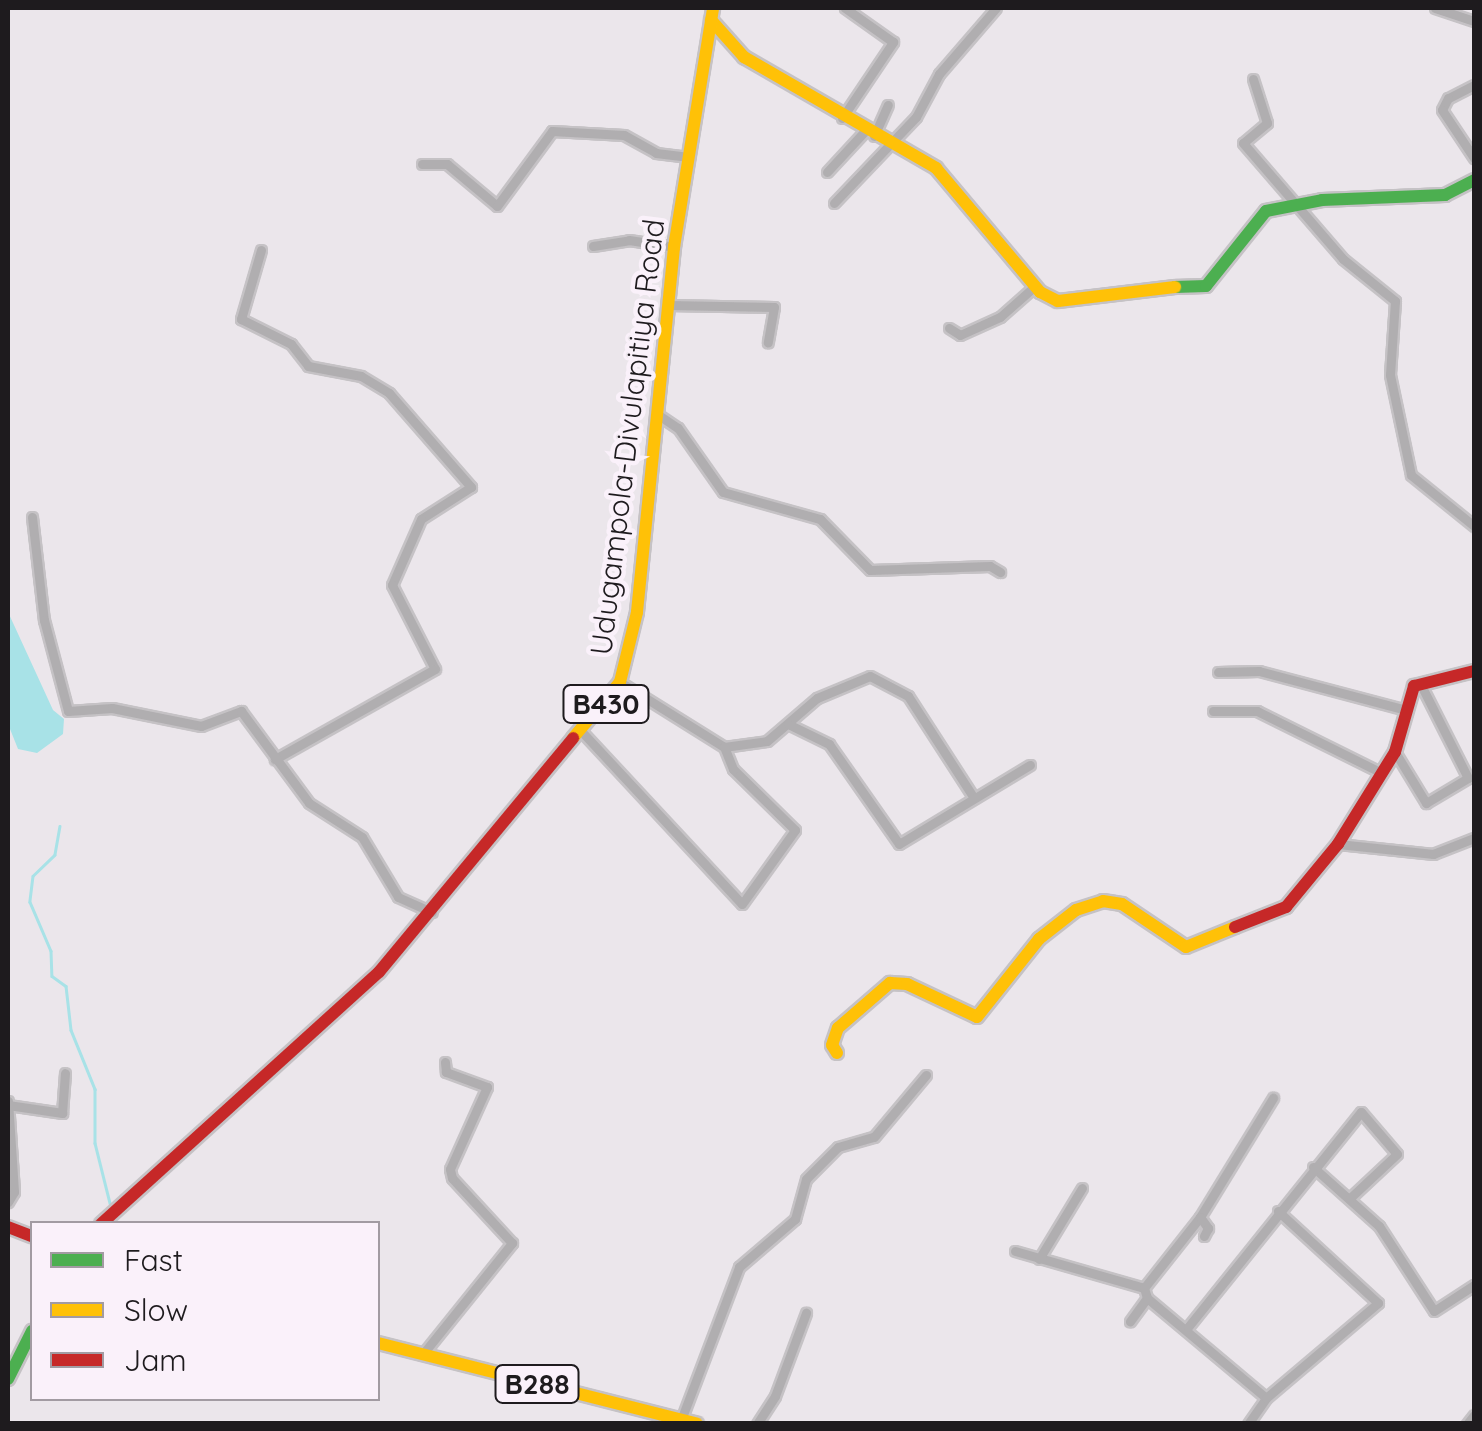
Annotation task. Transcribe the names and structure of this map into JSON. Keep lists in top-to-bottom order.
{
  "streets": {
    "main road": ["Udugampola-Divulapitiya Road", "B430", "B288"]
  },
  "legend": ["Fast", "Slow", "Jam"]
}
